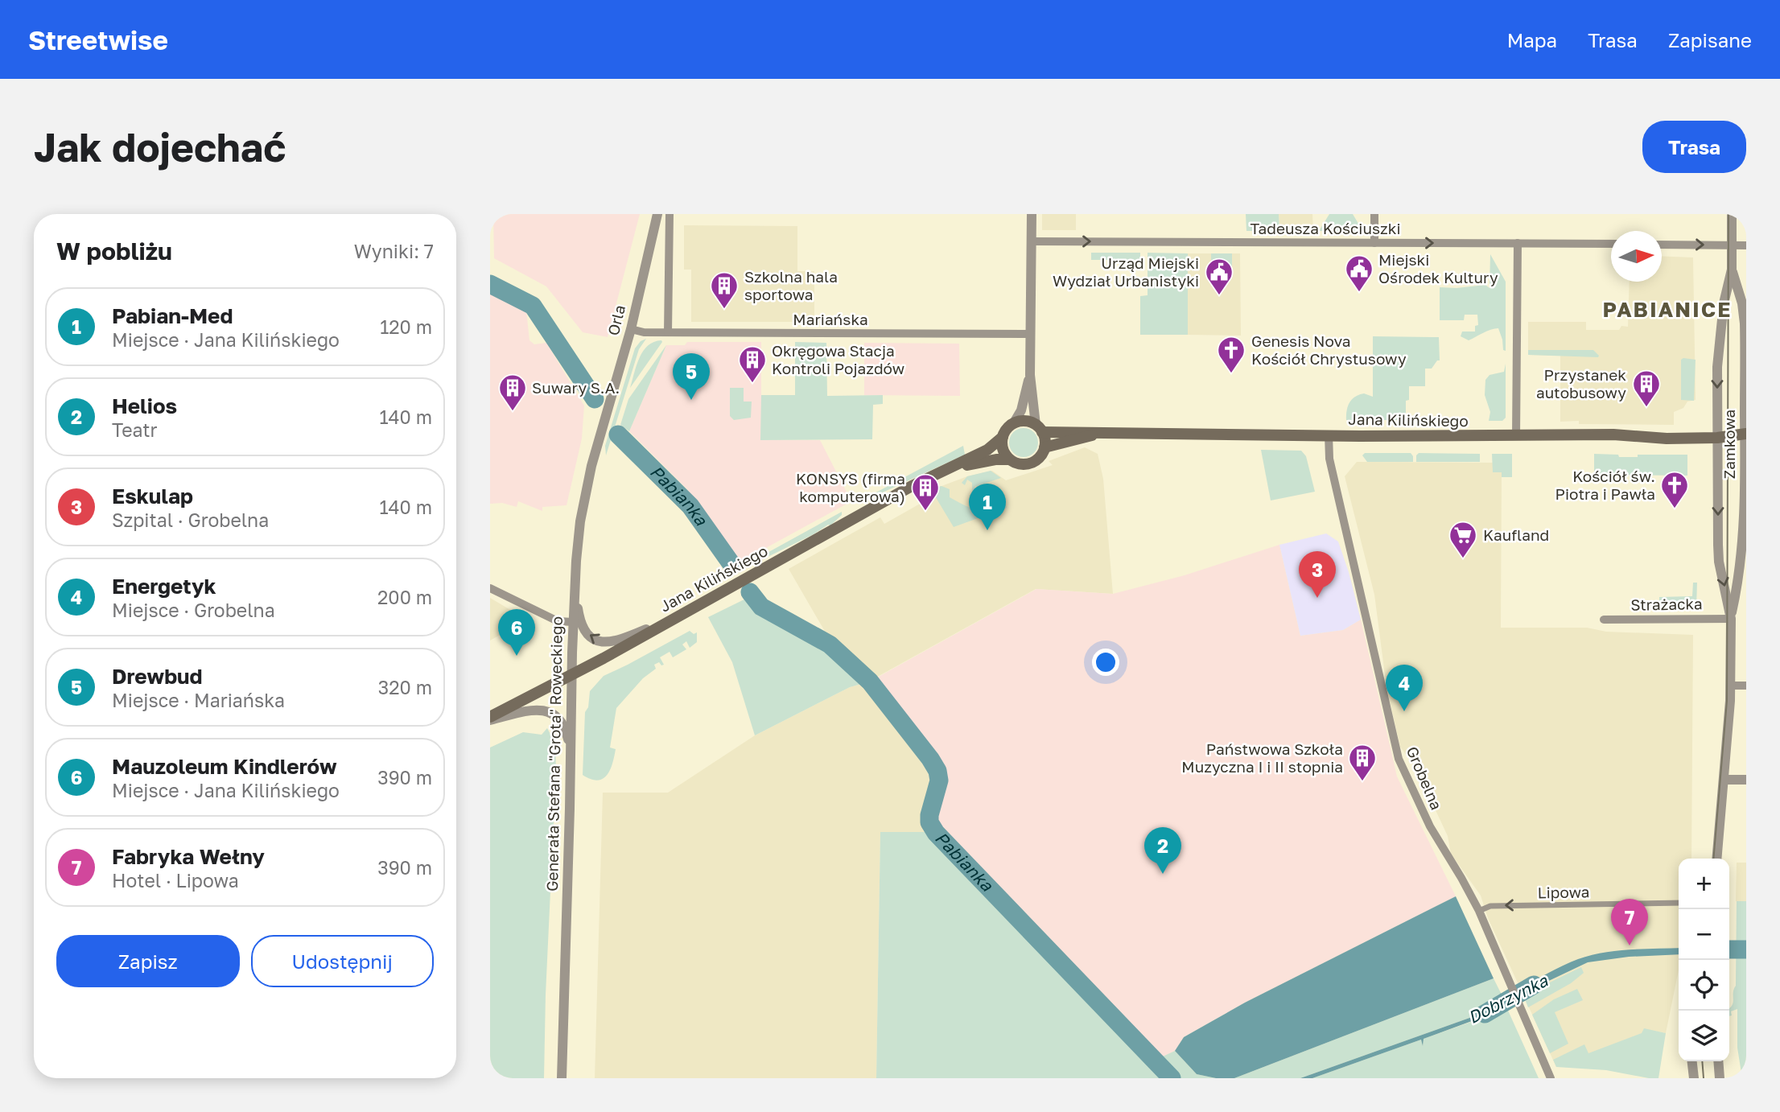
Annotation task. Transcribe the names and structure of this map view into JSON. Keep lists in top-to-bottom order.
{
  "streets": {
    "main road": ["Jana Kilińskiego"],
    "street": [
      "Tadeusza Kościuszki",
      "Mariańska",
      "Orla",
      "Zamkowa",
      "Strażacka",
      "Generała Stefana \"Grota\" Roweckiego",
      "Grobelna",
      "Lipowa"
    ]
  },
  "crossings": [
    ["Mariańska", "Orla"],
    ["Orla", "Generała Stefana \"Grota\" Roweckiego"],
    ["Jana Kilińskiego", "Zamkowa"],
    ["Jana Kilińskiego", "Generała Stefana \"Grota\" Roweckiego"],
    ["Jana Kilińskiego", "Grobelna"],
    ["Zamkowa", "Strażacka"],
    ["Grobelna", "Lipowa"]
  ],
  "one_way": ["Tadeusza Kościuszki", "Lipowa"],
  "districts": ["PABIANICE"],
  "water": ["Pabianka", "Dobrzynka"],
  "places": {
    "public building": ["Miejski Ośrodek Kultury", "Urząd Miejski Wydział Urbanistyki"],
    "building": [
      "Szkolna hala sportowa",
      "Okręgowa Stacja Kontroli Pojazdów",
      "Przystanek autobusowy",
      "Suwary S.A.",
      "KONSYS (firma komputerowa)",
      "Państwowa Szkoła Muzyczna I i II stopnia"
    ],
    "church": ["Genesis Nova Kościół Chrystusowy", "Kościół św. Piotra i Pawła"],
    "supermarket": ["Kaufland"]
  },
  "north": "right",
  "page": {
    "header": "Streetwise",
    "nav": ["Mapa", "Trasa", "Zapisane"],
    "buttons": [
      "Trasa",
      ["Zapisz", "Udostępnij"]
    ],
    "title": "Jak dojechać",
    "heading": ["W pobliżu", "Wyniki: 7"],
    "list": [
      {
        "mark": "1",
        "name": "Pabian-Med",
        "note": "Miejsce · Jana Kilińskiego",
        "value": "120 m"
      },
      {
        "mark": "2",
        "name": "Helios",
        "note": "Teatr",
        "value": "140 m"
      },
      {
        "mark": "3",
        "name": "Eskulap",
        "note": "Szpital · Grobelna",
        "value": "140 m"
      },
      {
        "mark": "4",
        "name": "Energetyk",
        "note": "Miejsce · Grobelna",
        "value": "200 m"
      },
      {
        "mark": "5",
        "name": "Drewbud",
        "note": "Miejsce · Mariańska",
        "value": "320 m"
      },
      {
        "mark": "6",
        "name": "Mauzoleum Kindlerów",
        "note": "Miejsce · Jana Kilińskiego",
        "value": "390 m"
      },
      {
        "mark": "7",
        "name": "Fabryka Wełny",
        "note": "Hotel · Lipowa",
        "value": "390 m"
      }
    ],
    "pins": [
      "5",
      "1",
      "3",
      "6",
      "4",
      "2",
      "7"
    ],
    "map_buttons": ["+", "−"]
  }
}
